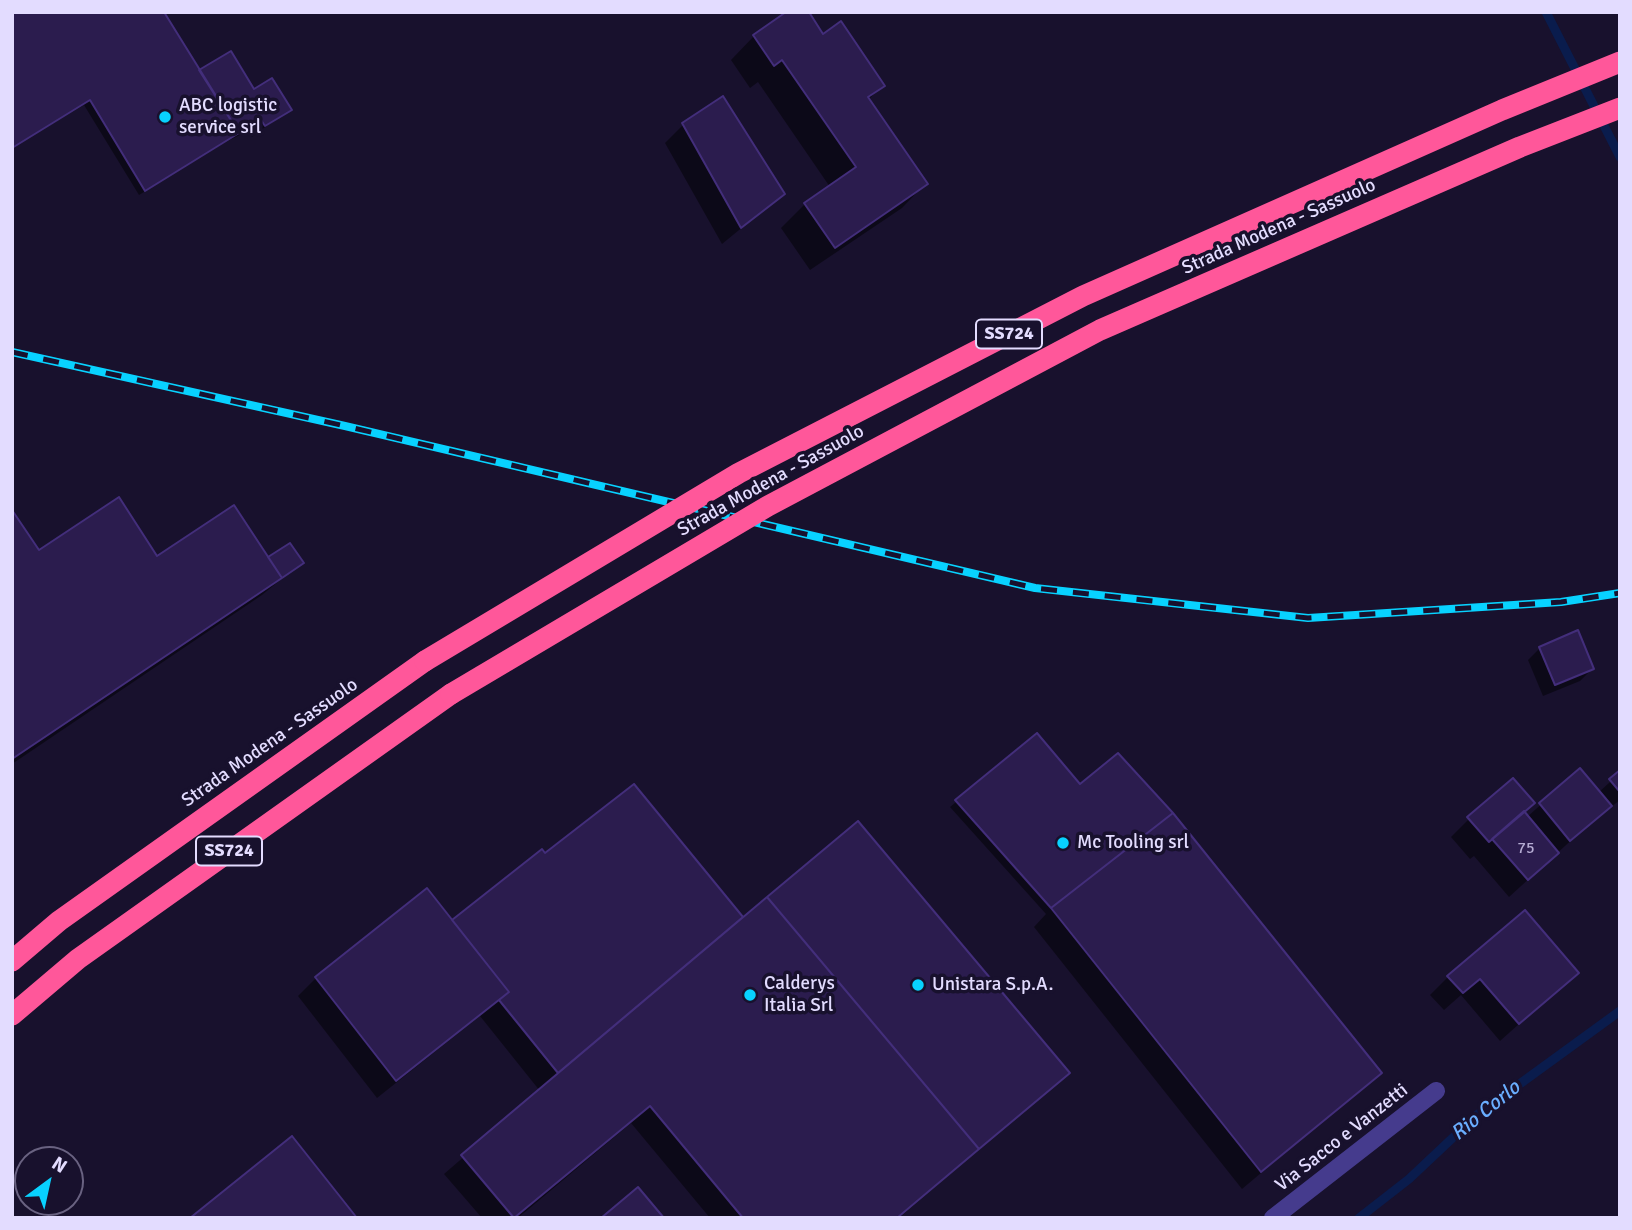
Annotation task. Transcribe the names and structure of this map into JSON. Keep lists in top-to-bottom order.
{
  "streets": {
    "highway": ["Strada Modena - Sassuolo", "SS724"],
    "street": ["Via Sacco e Vanzetti"]
  },
  "water": ["Rio Corlo"],
  "places": [
    "ABC logistic service srl",
    "Mc Tooling srl",
    "Unistara S.p.A.",
    "Calderys Italia Srl"
  ],
  "house_numbers": ["75"],
  "north": "top right"
}
